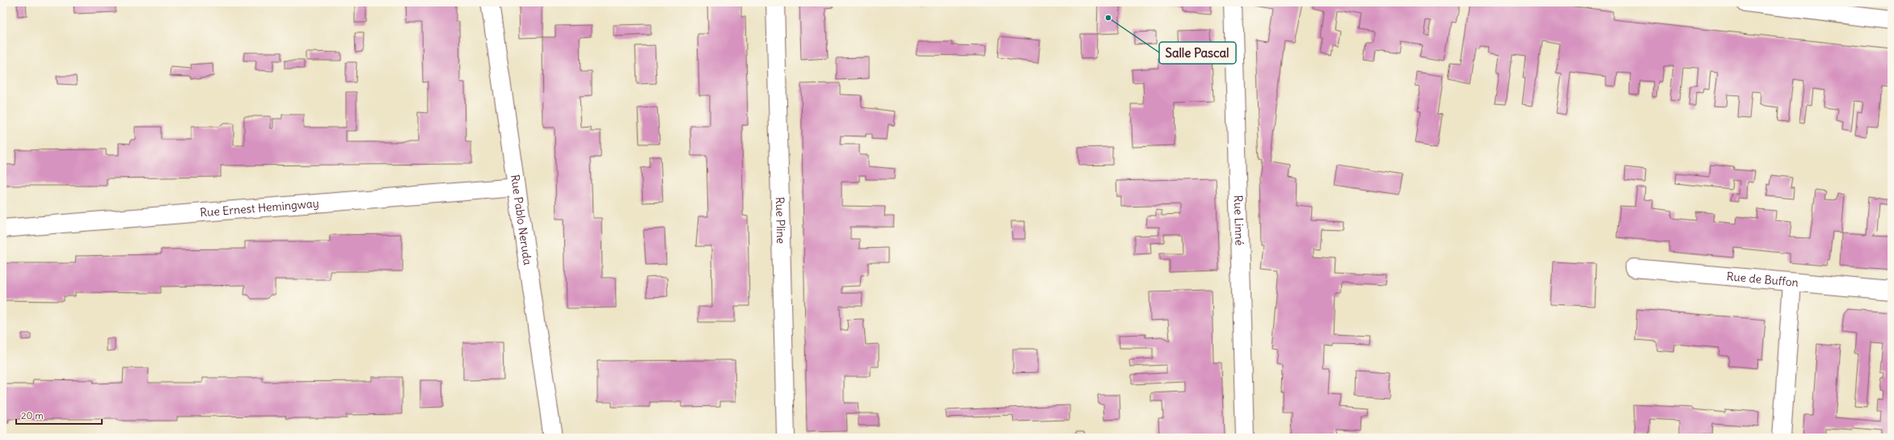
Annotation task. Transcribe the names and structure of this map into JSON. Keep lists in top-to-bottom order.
{
  "streets": {
    "street": [
      "Rue Ernest Hemingway",
      "Rue Pline",
      "Rue Linné",
      "Rue Pablo Neruda",
      "Rue de Buffon"
    ]
  },
  "crossings": [
    ["Rue Ernest Hemingway", "Rue Pablo Neruda"]
  ],
  "places": ["Salle Pascal"],
  "scale_bar": "20 m"
}
